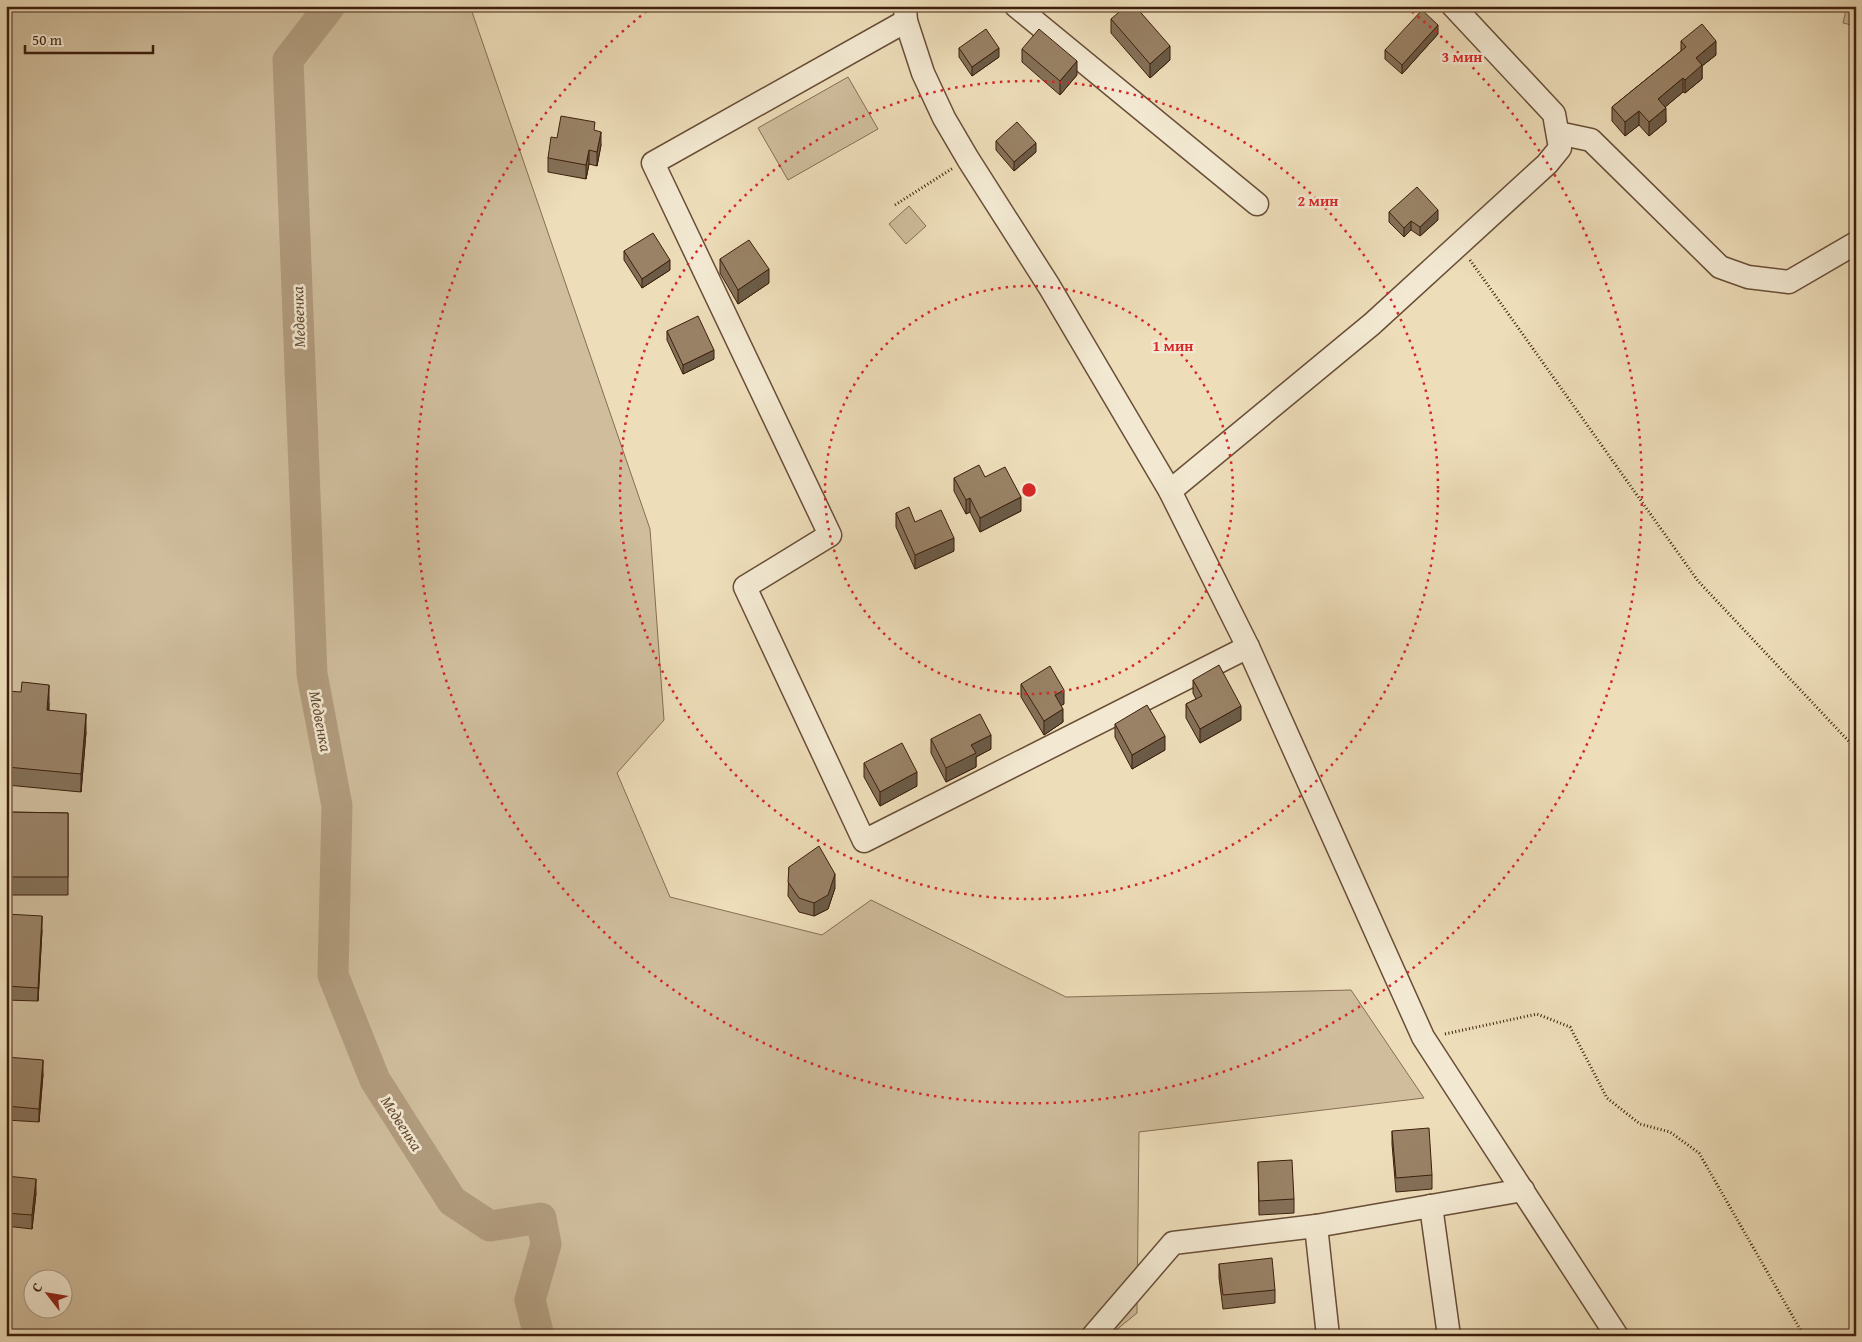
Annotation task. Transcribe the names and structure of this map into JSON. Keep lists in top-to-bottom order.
{
  "water": ["Медвенка"],
  "scale_bar": "50 m",
  "north": "top left",
  "rings": ["3 мин", "2 мин", "1 мин"]
}
